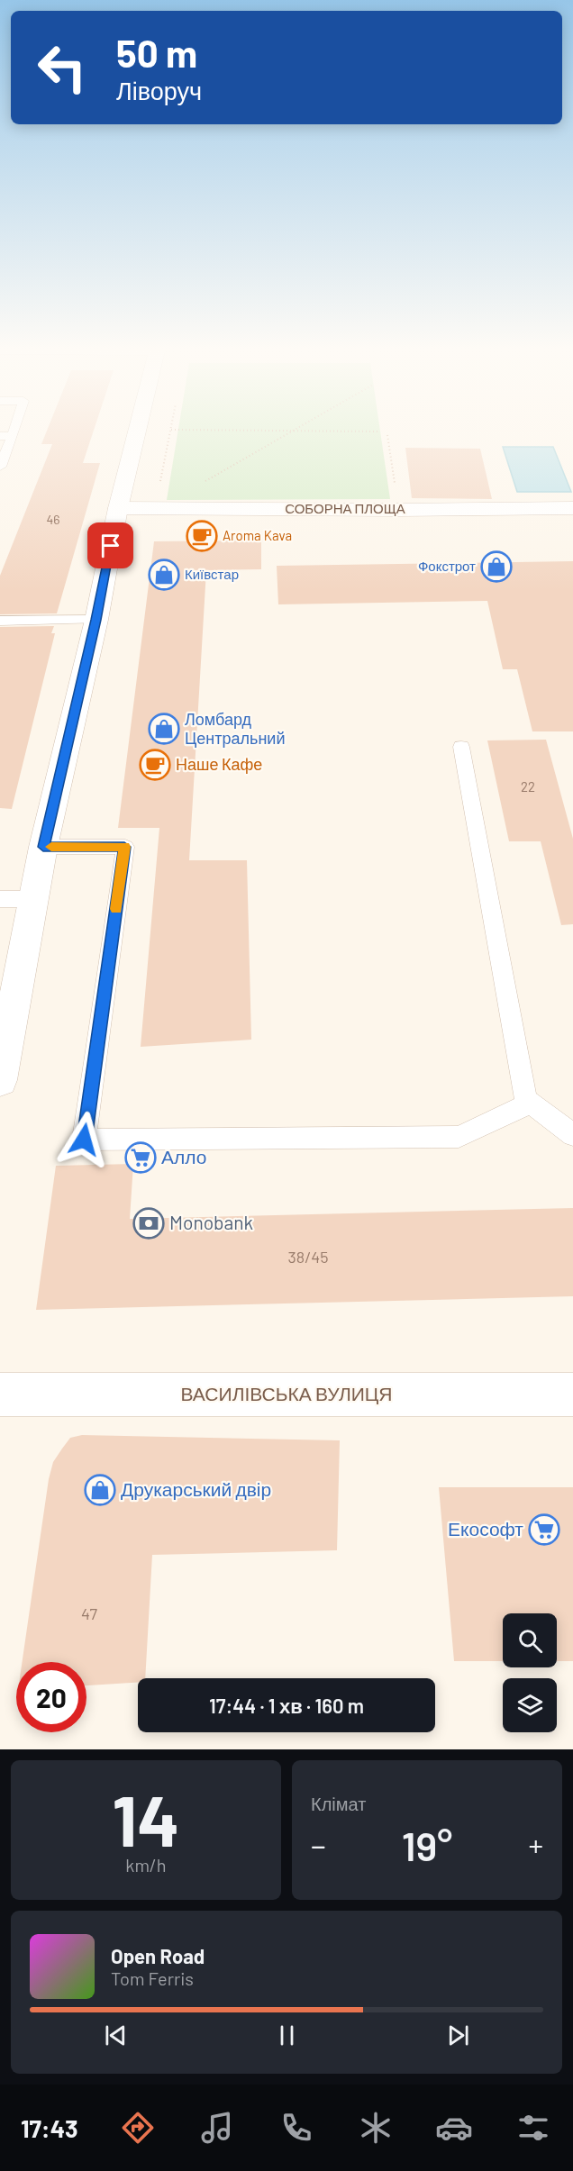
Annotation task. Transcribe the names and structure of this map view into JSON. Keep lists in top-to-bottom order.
{
  "streets": {
    "street": ["СОБОРНА ПЛОЩА", "ВАСИЛІВСЬКА ВУЛИЦЯ"]
  },
  "places": {
    "cafe": ["Aroma Kava", "Наше Кафе"],
    "shop": [
      "Фокстрот",
      "Київстар",
      "Ломбард Центральний",
      "Друкарський двір"
    ],
    "supermarket": ["Алло", "Екософт"],
    "bank": ["Monobank"]
  },
  "house_numbers": [
    "46",
    "22",
    "38/45",
    "47"
  ],
  "page": {
    "turn": ["50 m", "Ліворуч"],
    "limit": "20",
    "trip": "17:44 · 1 хв · 160 m",
    "tile": [
      ["14", "km/h"],
      "Клімат"
    ],
    "heat": ["−", "19°", "+"],
    "song": ["Open Road", "Tom Ferris"],
    "tabs": "17:43"
  }
}
